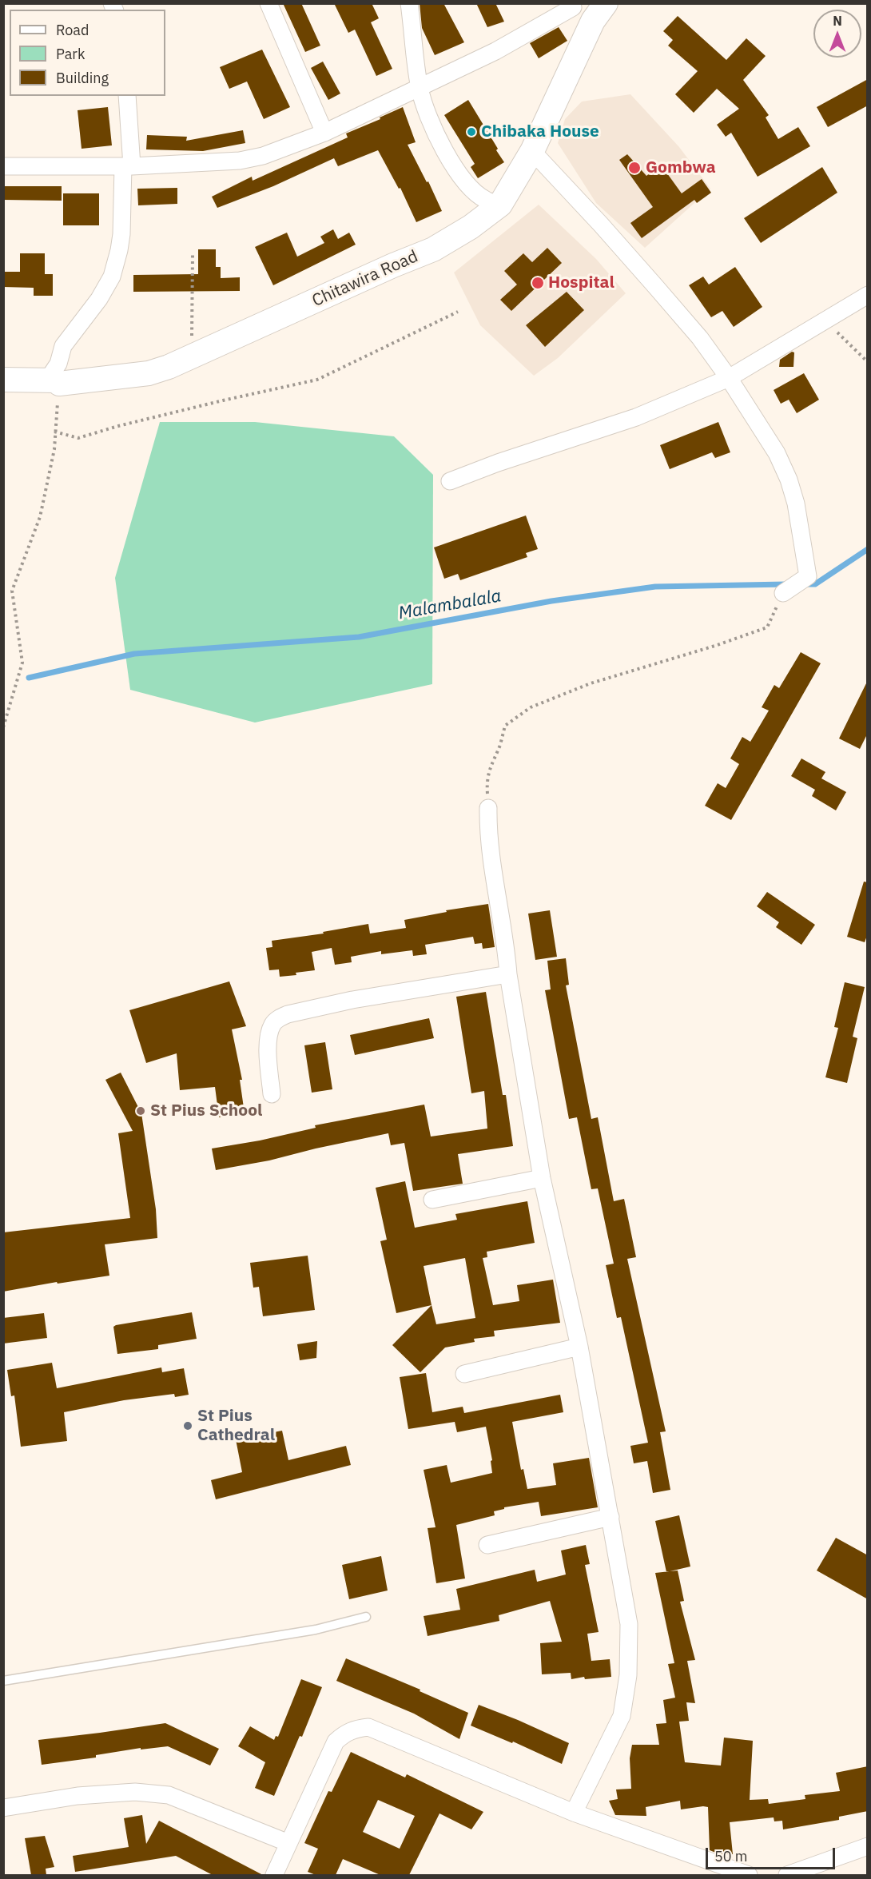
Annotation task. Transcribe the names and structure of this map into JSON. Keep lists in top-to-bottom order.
{
  "streets": {
    "street": ["Chitawira Road"]
  },
  "water": ["Malambalala"],
  "places": [
    "Chibaka House",
    "Gombwa",
    "Hospital",
    "St Pius School",
    "St Pius Cathedral"
  ],
  "legend": ["Road", "Park", "Building"],
  "scale_bar": "50 m",
  "north": "top"
}
